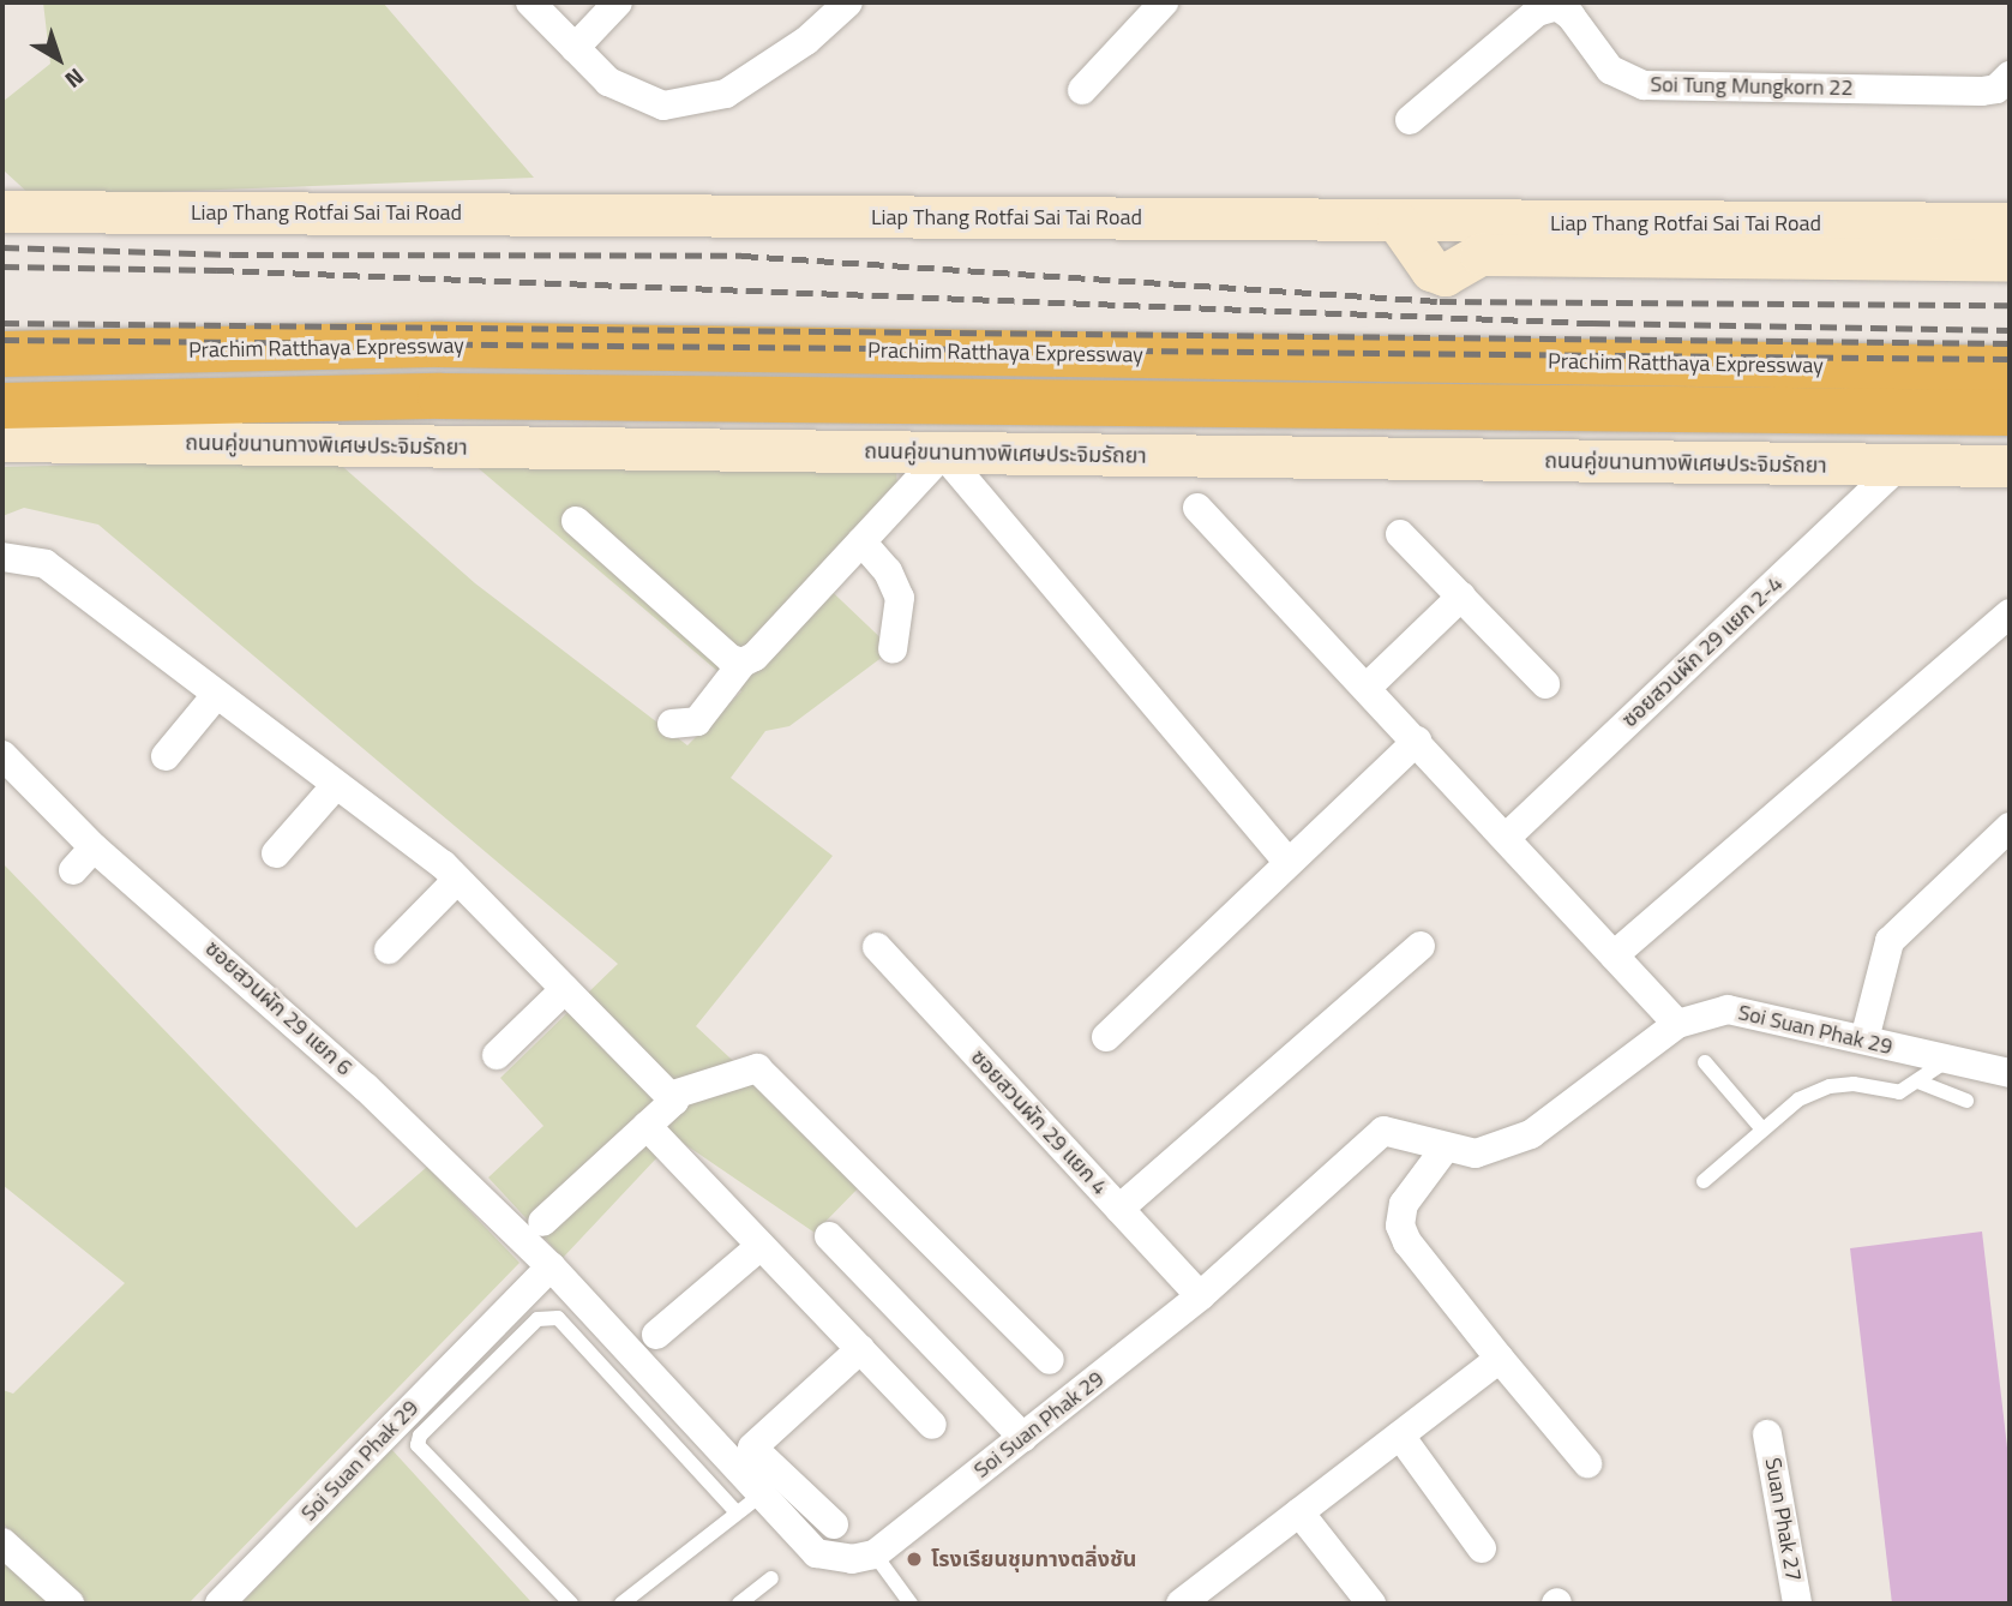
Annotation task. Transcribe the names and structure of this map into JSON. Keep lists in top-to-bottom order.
{
  "streets": {
    "highway": ["Prachim Ratthaya Expressway"],
    "main road": ["Liap Thang Rotfai Sai Tai Road", "ถนนคู่ขนานทางพิเศษประจิมรัถยา"],
    "street": [
      "Soi Tung Mungkorn 22",
      "ซอยสวนผัก 29 แยก 2-4",
      "ซอยสวนผัก 29 แยก 6",
      "Soi Suan Phak 29",
      "ซอยสวนผัก 29 แยก 4",
      "Suan Phak 27"
    ]
  },
  "crossings": [
    ["ถนนคู่ขนานทางพิเศษประจิมรัถยา", "ซอยสวนผัก 29 แยก 2-4"],
    ["ซอยสวนผัก 29 แยก 6", "Soi Suan Phak 29"],
    ["Soi Suan Phak 29", "ซอยสวนผัก 29 แยก 4"]
  ],
  "places": ["โรงเรียนชุมทางตลิ่งชัน"],
  "north": "bottom right"
}
